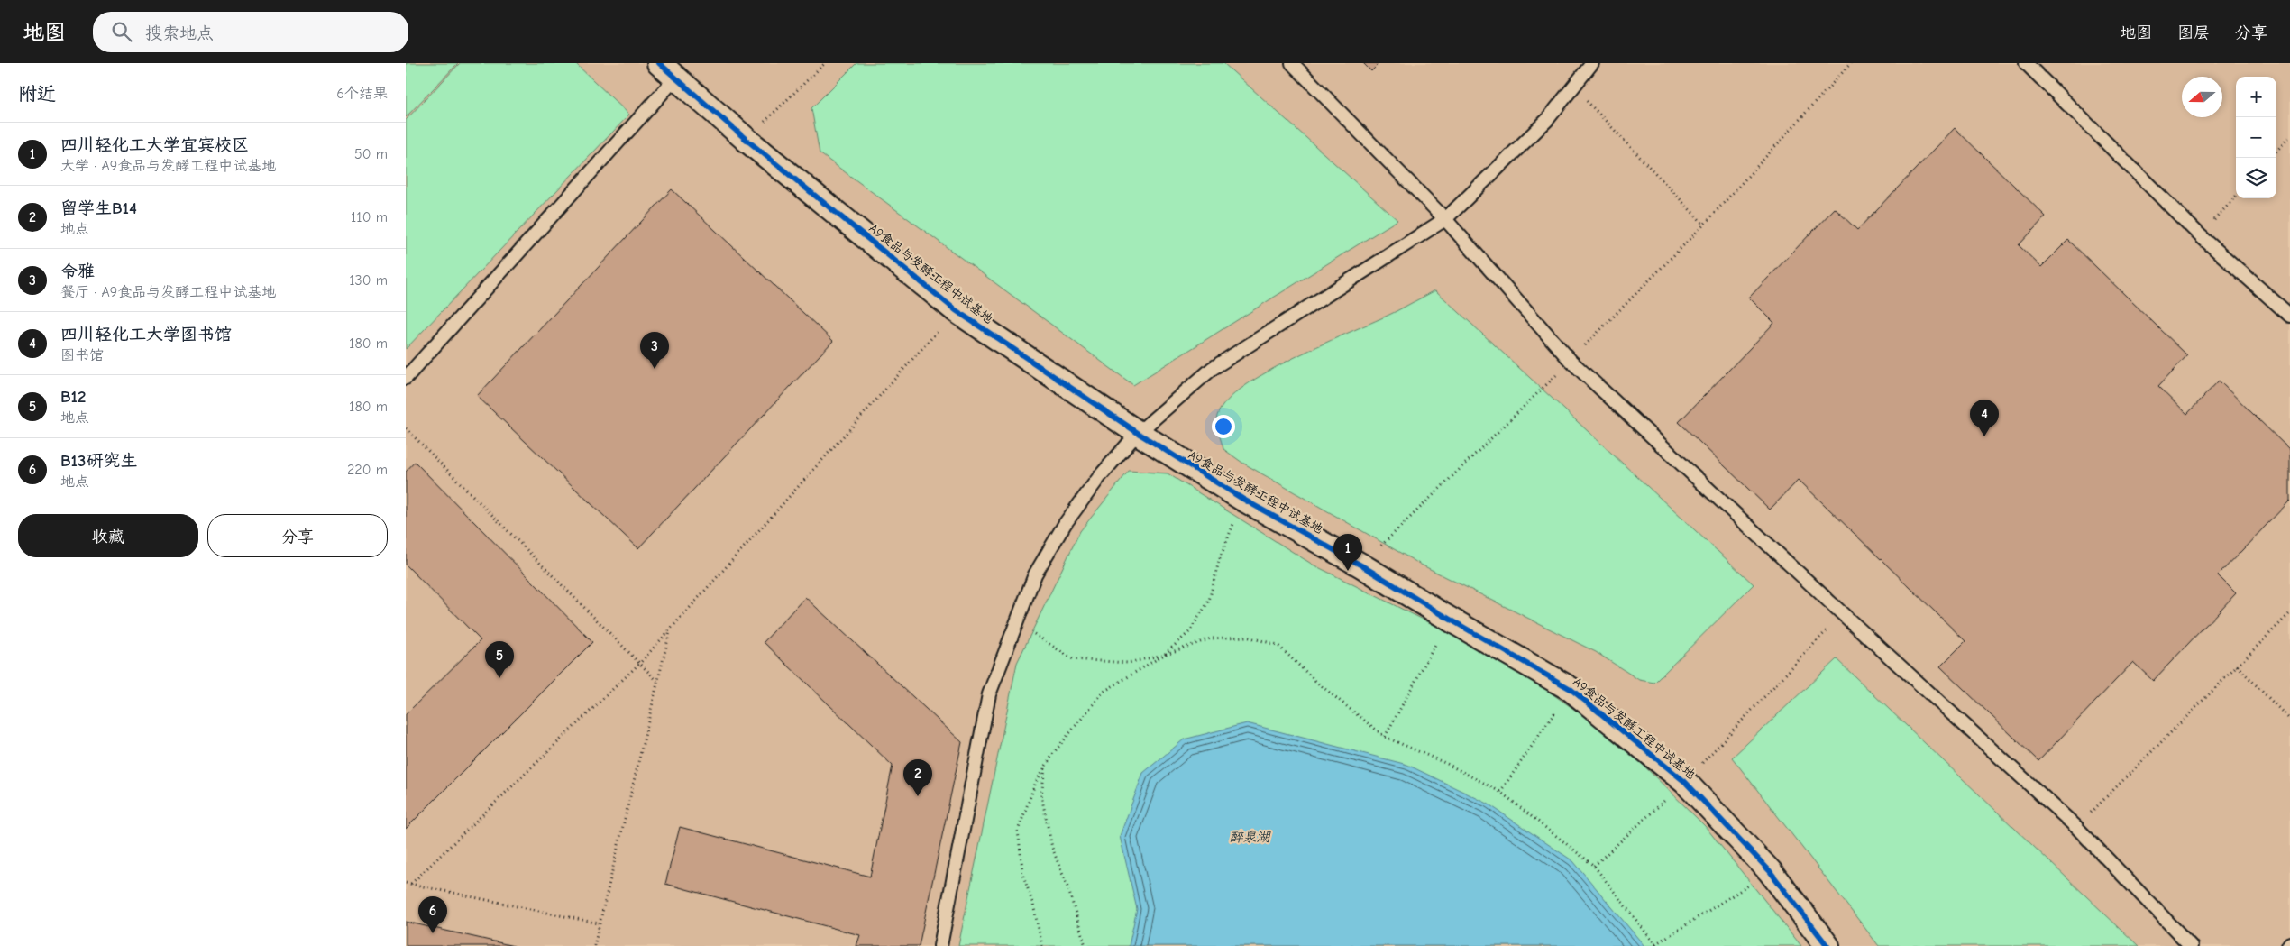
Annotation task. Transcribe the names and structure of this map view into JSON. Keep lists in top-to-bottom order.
{
  "streets": {
    "street": ["A9食品与发酵工程中试基地"]
  },
  "water": ["醉泉湖"],
  "north": "left",
  "page": {
    "header": "地图",
    "search": "搜索地点",
    "nav": ["地图", "图层", "分享"],
    "heading": ["附近", "6个结果"],
    "map_buttons": ["+", "−"],
    "list": [
      {
        "mark": "1",
        "name": "四川轻化工大学宜宾校区",
        "note": "大学 · A9食品与发酵工程中试基地",
        "value": "50 m"
      },
      {
        "mark": "2",
        "name": "留学生B14",
        "note": "地点",
        "value": "110 m"
      },
      {
        "mark": "3",
        "name": "令雅",
        "note": "餐厅 · A9食品与发酵工程中试基地",
        "value": "130 m"
      },
      {
        "mark": "4",
        "name": "四川轻化工大学图书馆",
        "note": "图书馆",
        "value": "180 m"
      },
      {
        "mark": "5",
        "name": "B12",
        "note": "地点",
        "value": "180 m"
      },
      {
        "mark": "6",
        "name": "B13研究生",
        "note": "地点",
        "value": "220 m"
      }
    ],
    "pins": [
      "3",
      "4",
      "1",
      "5",
      "2",
      "6"
    ],
    "buttons": ["收藏", "分享"]
  }
}
